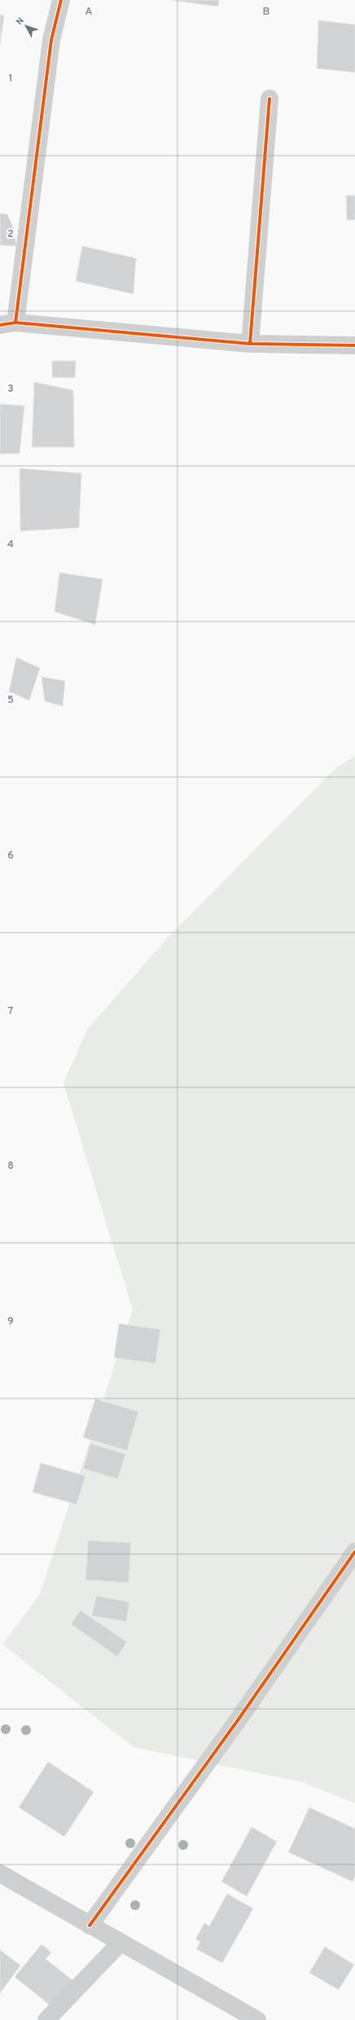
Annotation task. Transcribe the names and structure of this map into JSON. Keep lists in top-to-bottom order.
{
  "north": "top left",
  "grid": {
    "columns": ["A", "B"],
    "rows": [
      "1",
      "2",
      "3",
      "4",
      "5",
      "6",
      "7",
      "8",
      "9"
    ]
  }
}
